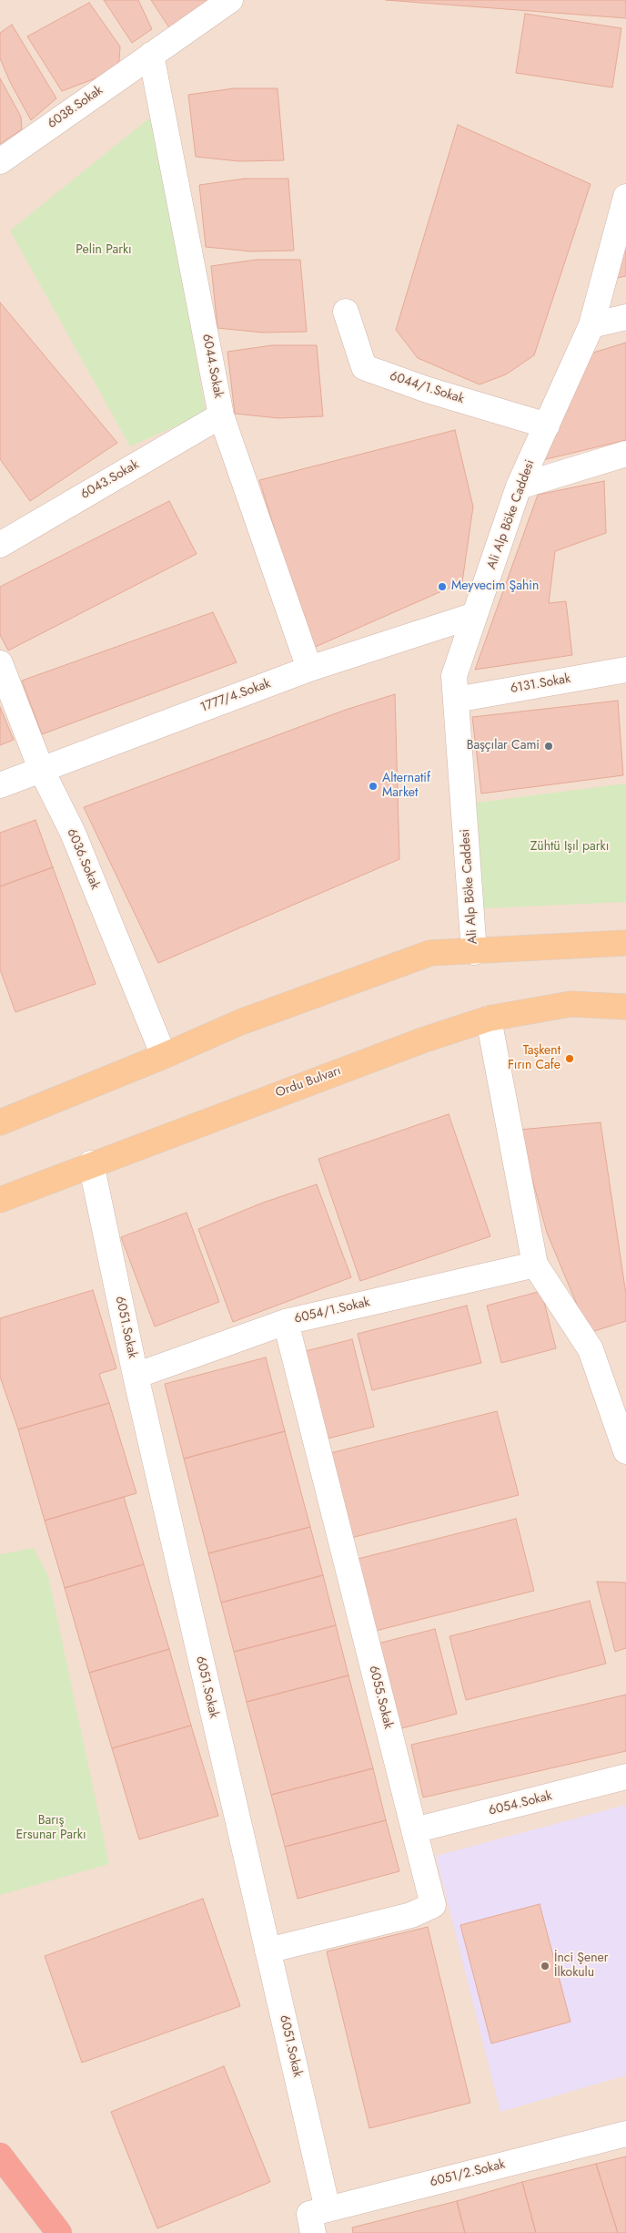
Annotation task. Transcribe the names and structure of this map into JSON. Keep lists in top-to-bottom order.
{
  "streets": {
    "main road": ["Ordu Bulvarı"],
    "street": [
      "6038.Sokak",
      "6044.Sokak",
      "6044/1.Sokak",
      "6043.Sokak",
      "Ali Alp Böke Caddesi",
      "6131.Sokak",
      "1777/4.Sokak",
      "6036.Sokak",
      "6054/1.Sokak",
      "6051.Sokak",
      "6055.Sokak",
      "6054.Sokak",
      "6051/2.Sokak"
    ]
  },
  "crossings": [
    ["6038.Sokak", "6044.Sokak"],
    ["6044.Sokak", "6043.Sokak"],
    ["6044.Sokak", "1777/4.Sokak"],
    ["6044/1.Sokak", "Ali Alp Böke Caddesi"],
    ["Ali Alp Böke Caddesi", "6131.Sokak"],
    ["Ali Alp Böke Caddesi", "1777/4.Sokak"],
    ["1777/4.Sokak", "6036.Sokak"],
    ["Ordu Bulvarı", "6051.Sokak"],
    ["6054/1.Sokak", "6051.Sokak"],
    ["6054/1.Sokak", "6055.Sokak"],
    ["6051.Sokak", "6055.Sokak"],
    ["6051.Sokak", "6051/2.Sokak"],
    ["6055.Sokak", "6054.Sokak"]
  ],
  "parks": ["Pelin Parkı", "Zühtü Işıl parkı", "Barış Ersunar Parkı"],
  "places": [
    "Meyvecim Şahin",
    "Başçılar Cami",
    "Alternatif Market",
    "Taşkent Fırın Cafe",
    "İnci Şener İlkokulu"
  ]
}
